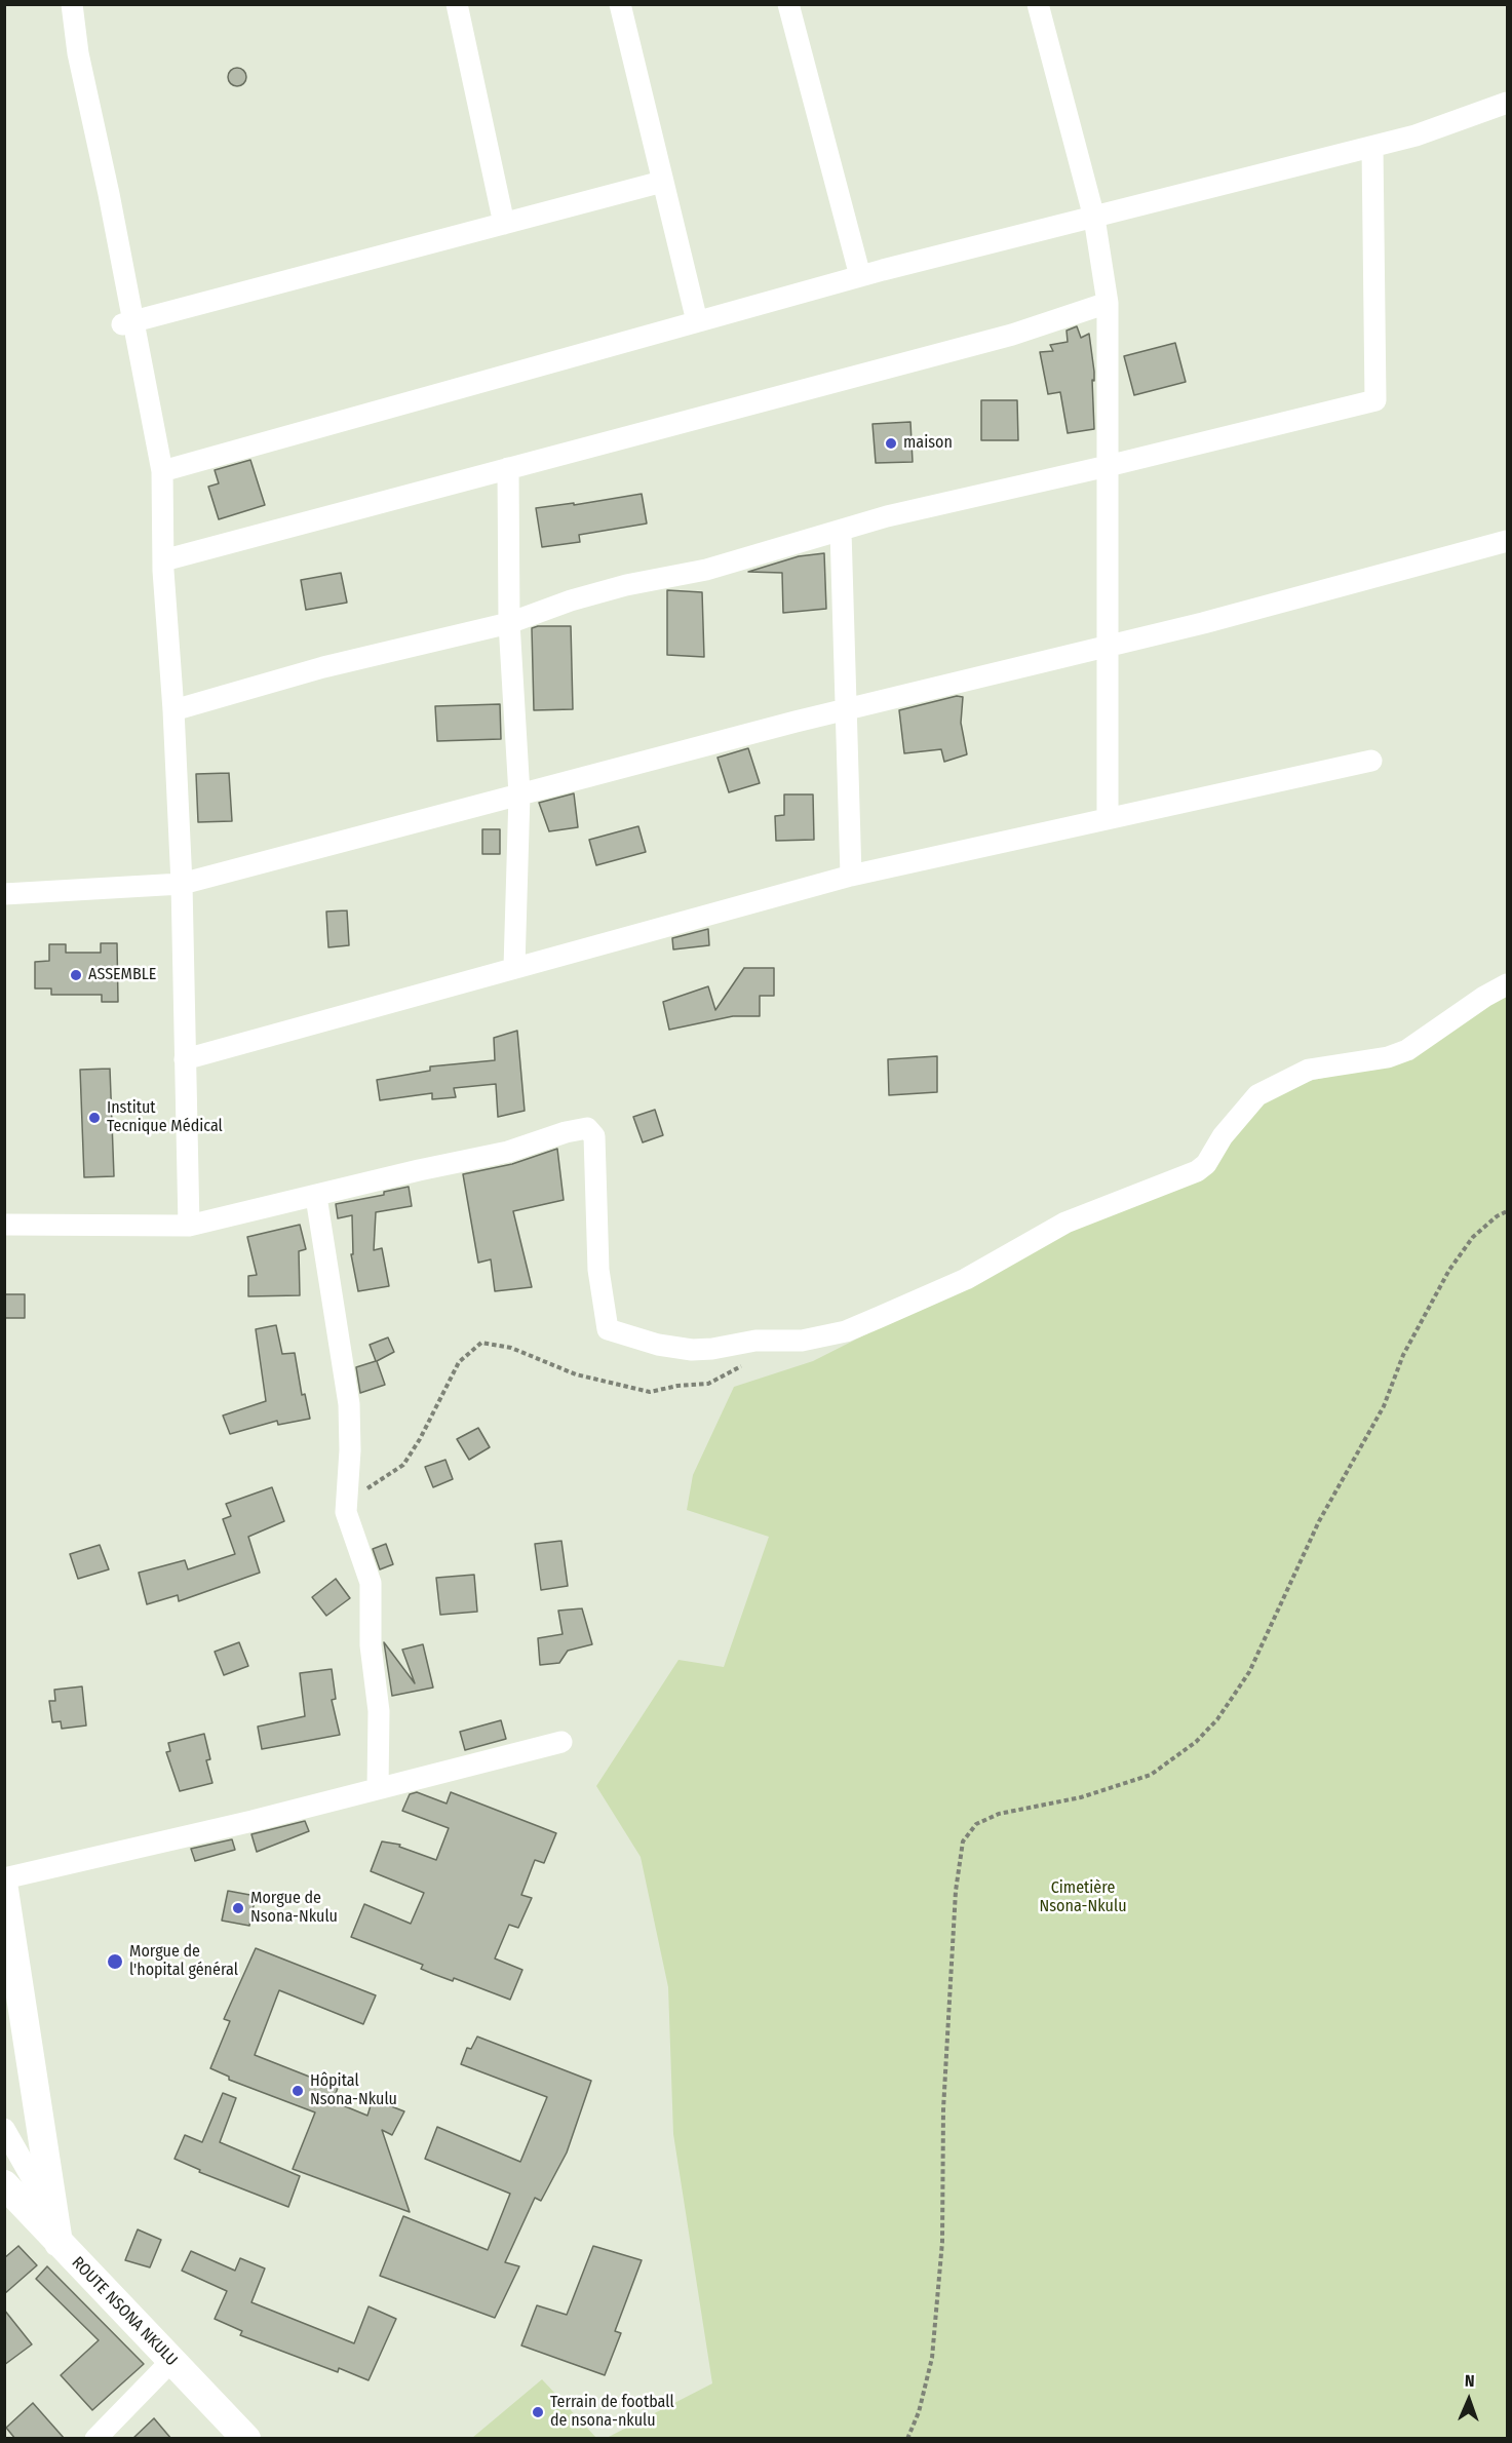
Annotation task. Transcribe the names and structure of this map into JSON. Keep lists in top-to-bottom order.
{
  "streets": {
    "street": ["ROUTE NSONA NKULU"]
  },
  "parks": ["Cimetière Nsona-Nkulu"],
  "places": [
    "maison",
    "ASSEMBLE",
    "Institut Tecnique Médical",
    "Morgue de Nsona-Nkulu",
    "Morgue de l'hopital général",
    "Hôpital Nsona-Nkulu",
    "Terrain de football de nsona-nkulu"
  ],
  "north": "top"
}
